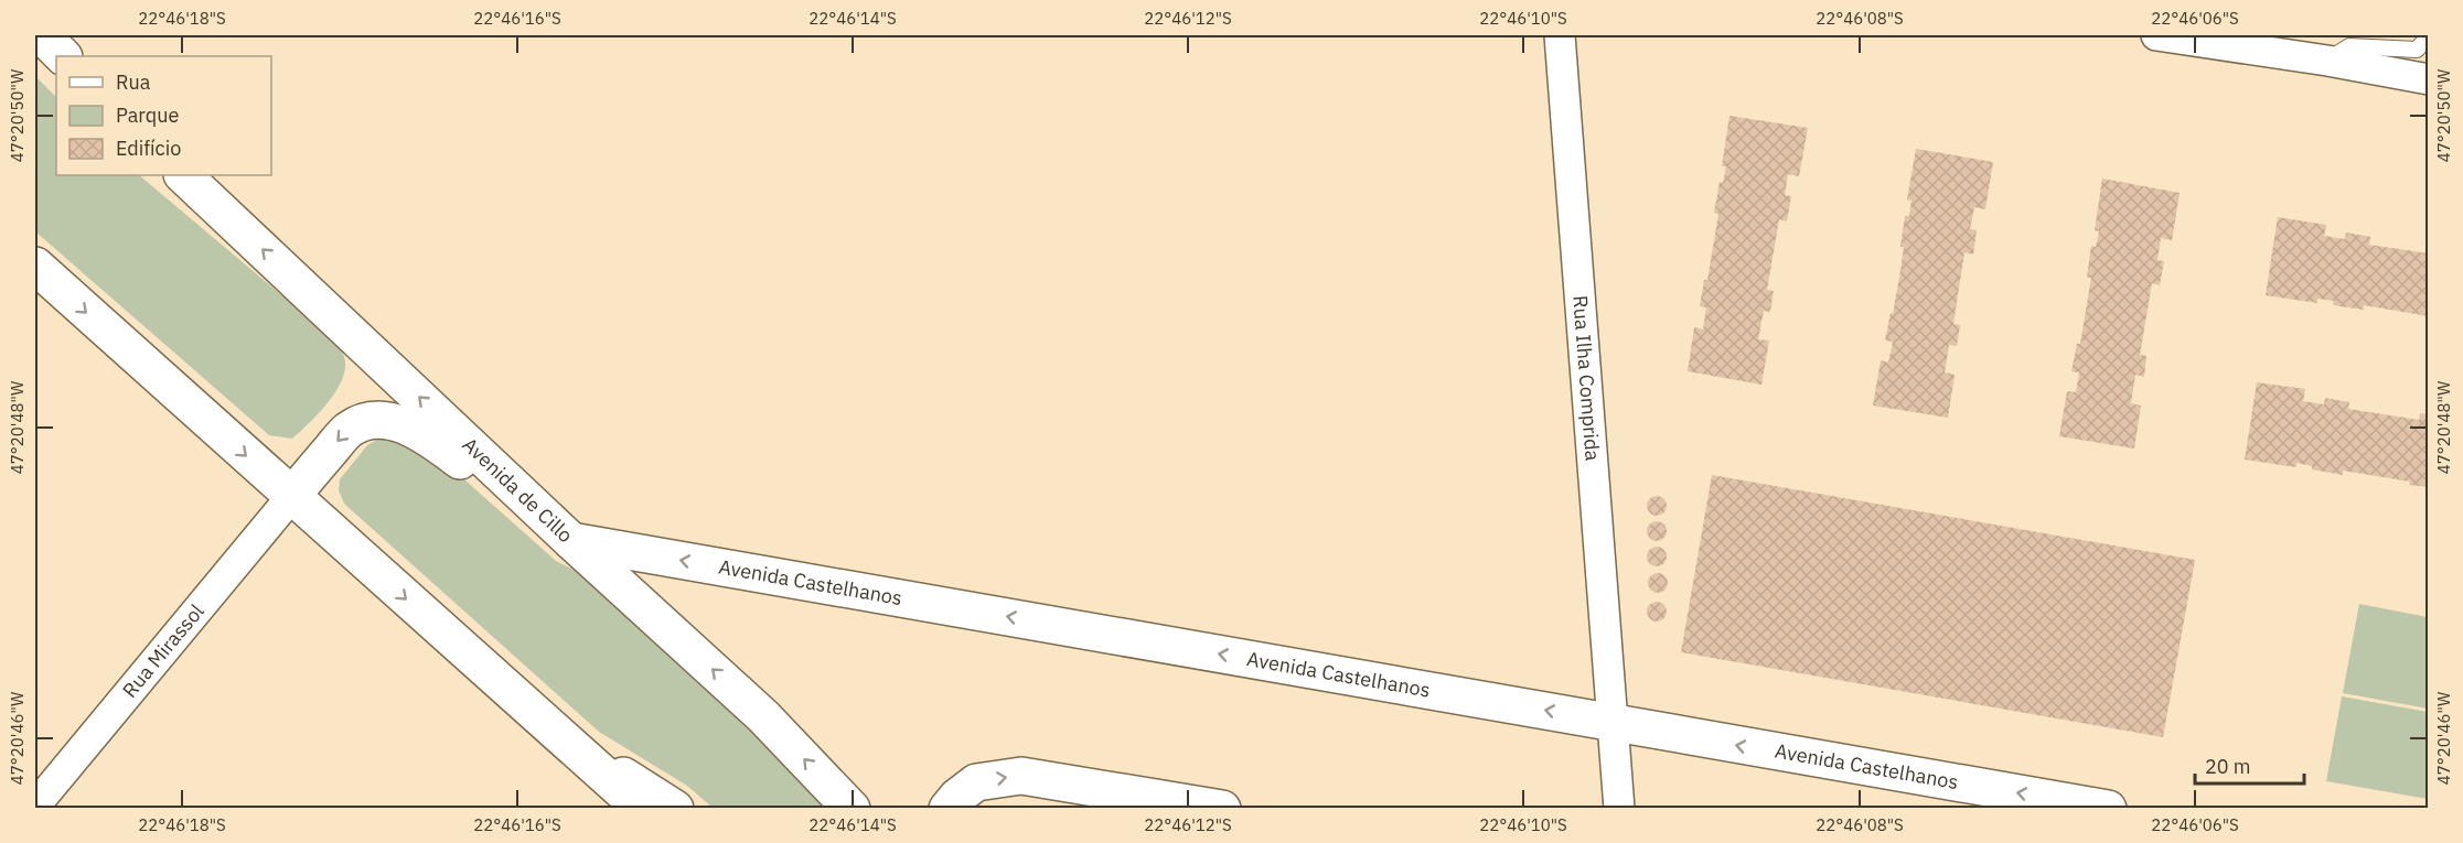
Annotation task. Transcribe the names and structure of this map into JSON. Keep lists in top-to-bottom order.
{
  "streets": {
    "main road": ["Avenida de Cillo", "Avenida Castelhanos"],
    "street": ["Rua Ilha Comprida", "Rua Mirassol"]
  },
  "crossings": [
    ["Rua Ilha Comprida", "Avenida Castelhanos"],
    ["Avenida de Cillo", "Avenida Castelhanos"]
  ],
  "one_way": ["Avenida Castelhanos"],
  "legend": ["Rua", "Parque", "Edifício"],
  "scale_bar": "20 m",
  "coordinates": [
    "22°46'18\"S",
    "22°46'16\"S",
    "22°46'14\"S",
    "22°46'12\"S",
    "22°46'10\"S",
    "22°46'08\"S",
    "22°46'06\"S",
    "47°20'50\"W",
    "47°20'48\"W",
    "47°20'46\"W"
  ]
}
